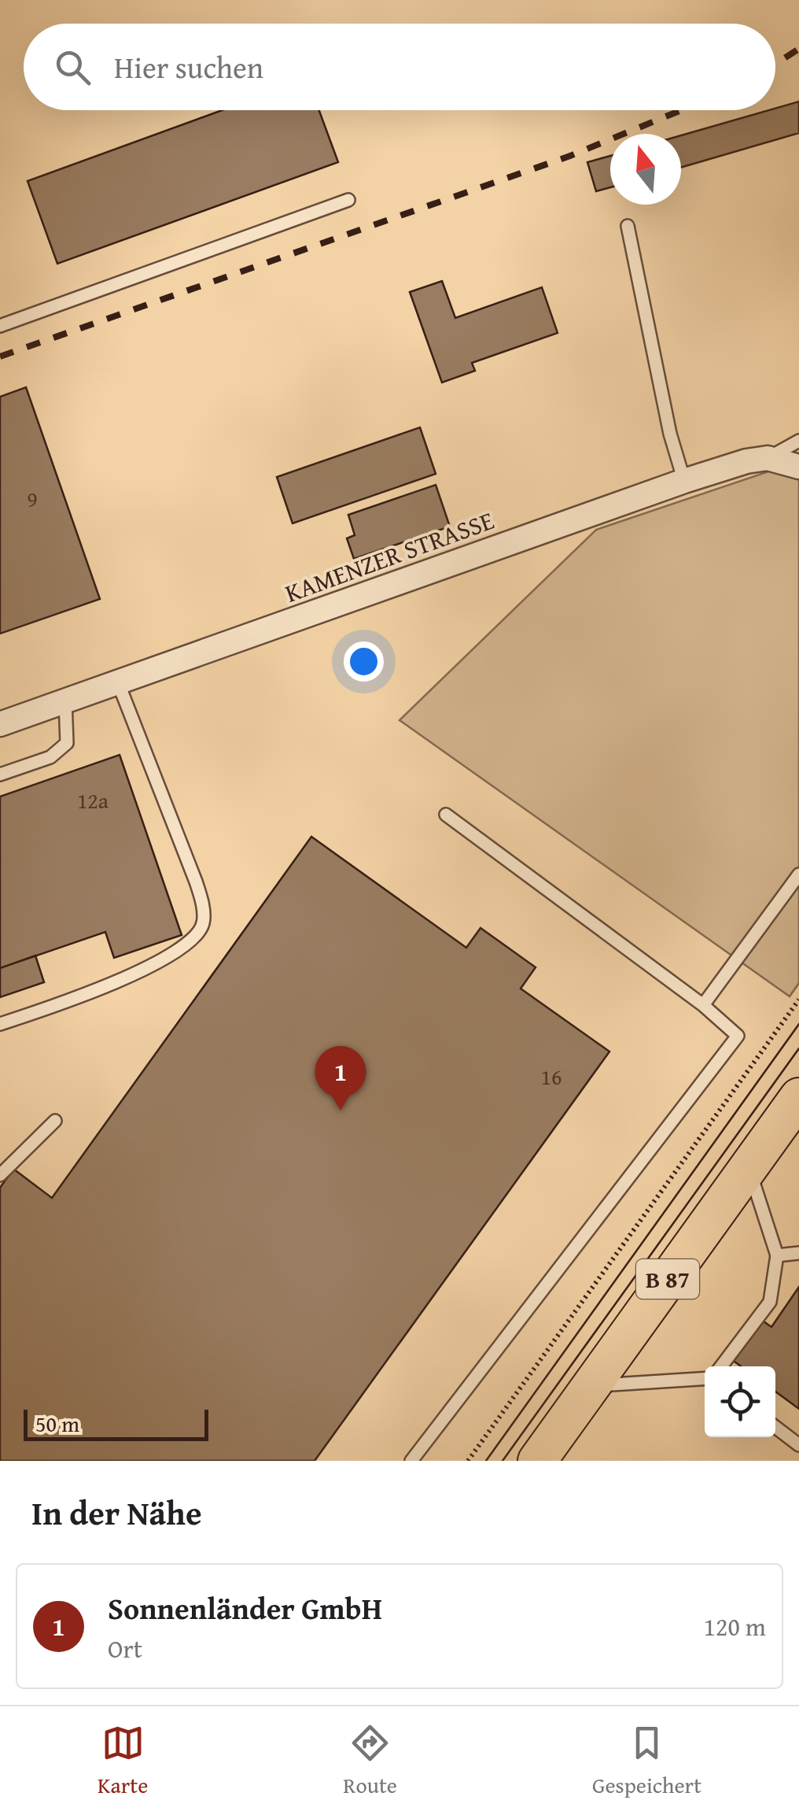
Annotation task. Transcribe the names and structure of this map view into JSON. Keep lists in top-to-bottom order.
{
  "streets": {
    "main road": ["B 87"],
    "street": ["KAMENZER STRASSE"]
  },
  "house_numbers": ["9", "12a", "16"],
  "scale_bar": "50 m",
  "north": "top",
  "page": {
    "search": "Hier suchen",
    "pins": "1",
    "scale": "50 m",
    "heading": "In der Nähe",
    "list": [
      {
        "mark": "1",
        "name": "Sonnenländer GmbH",
        "note": "Ort",
        "value": "120 m"
      }
    ],
    "nav": ["Karte", "Route", "Gespeichert"]
  }
}
